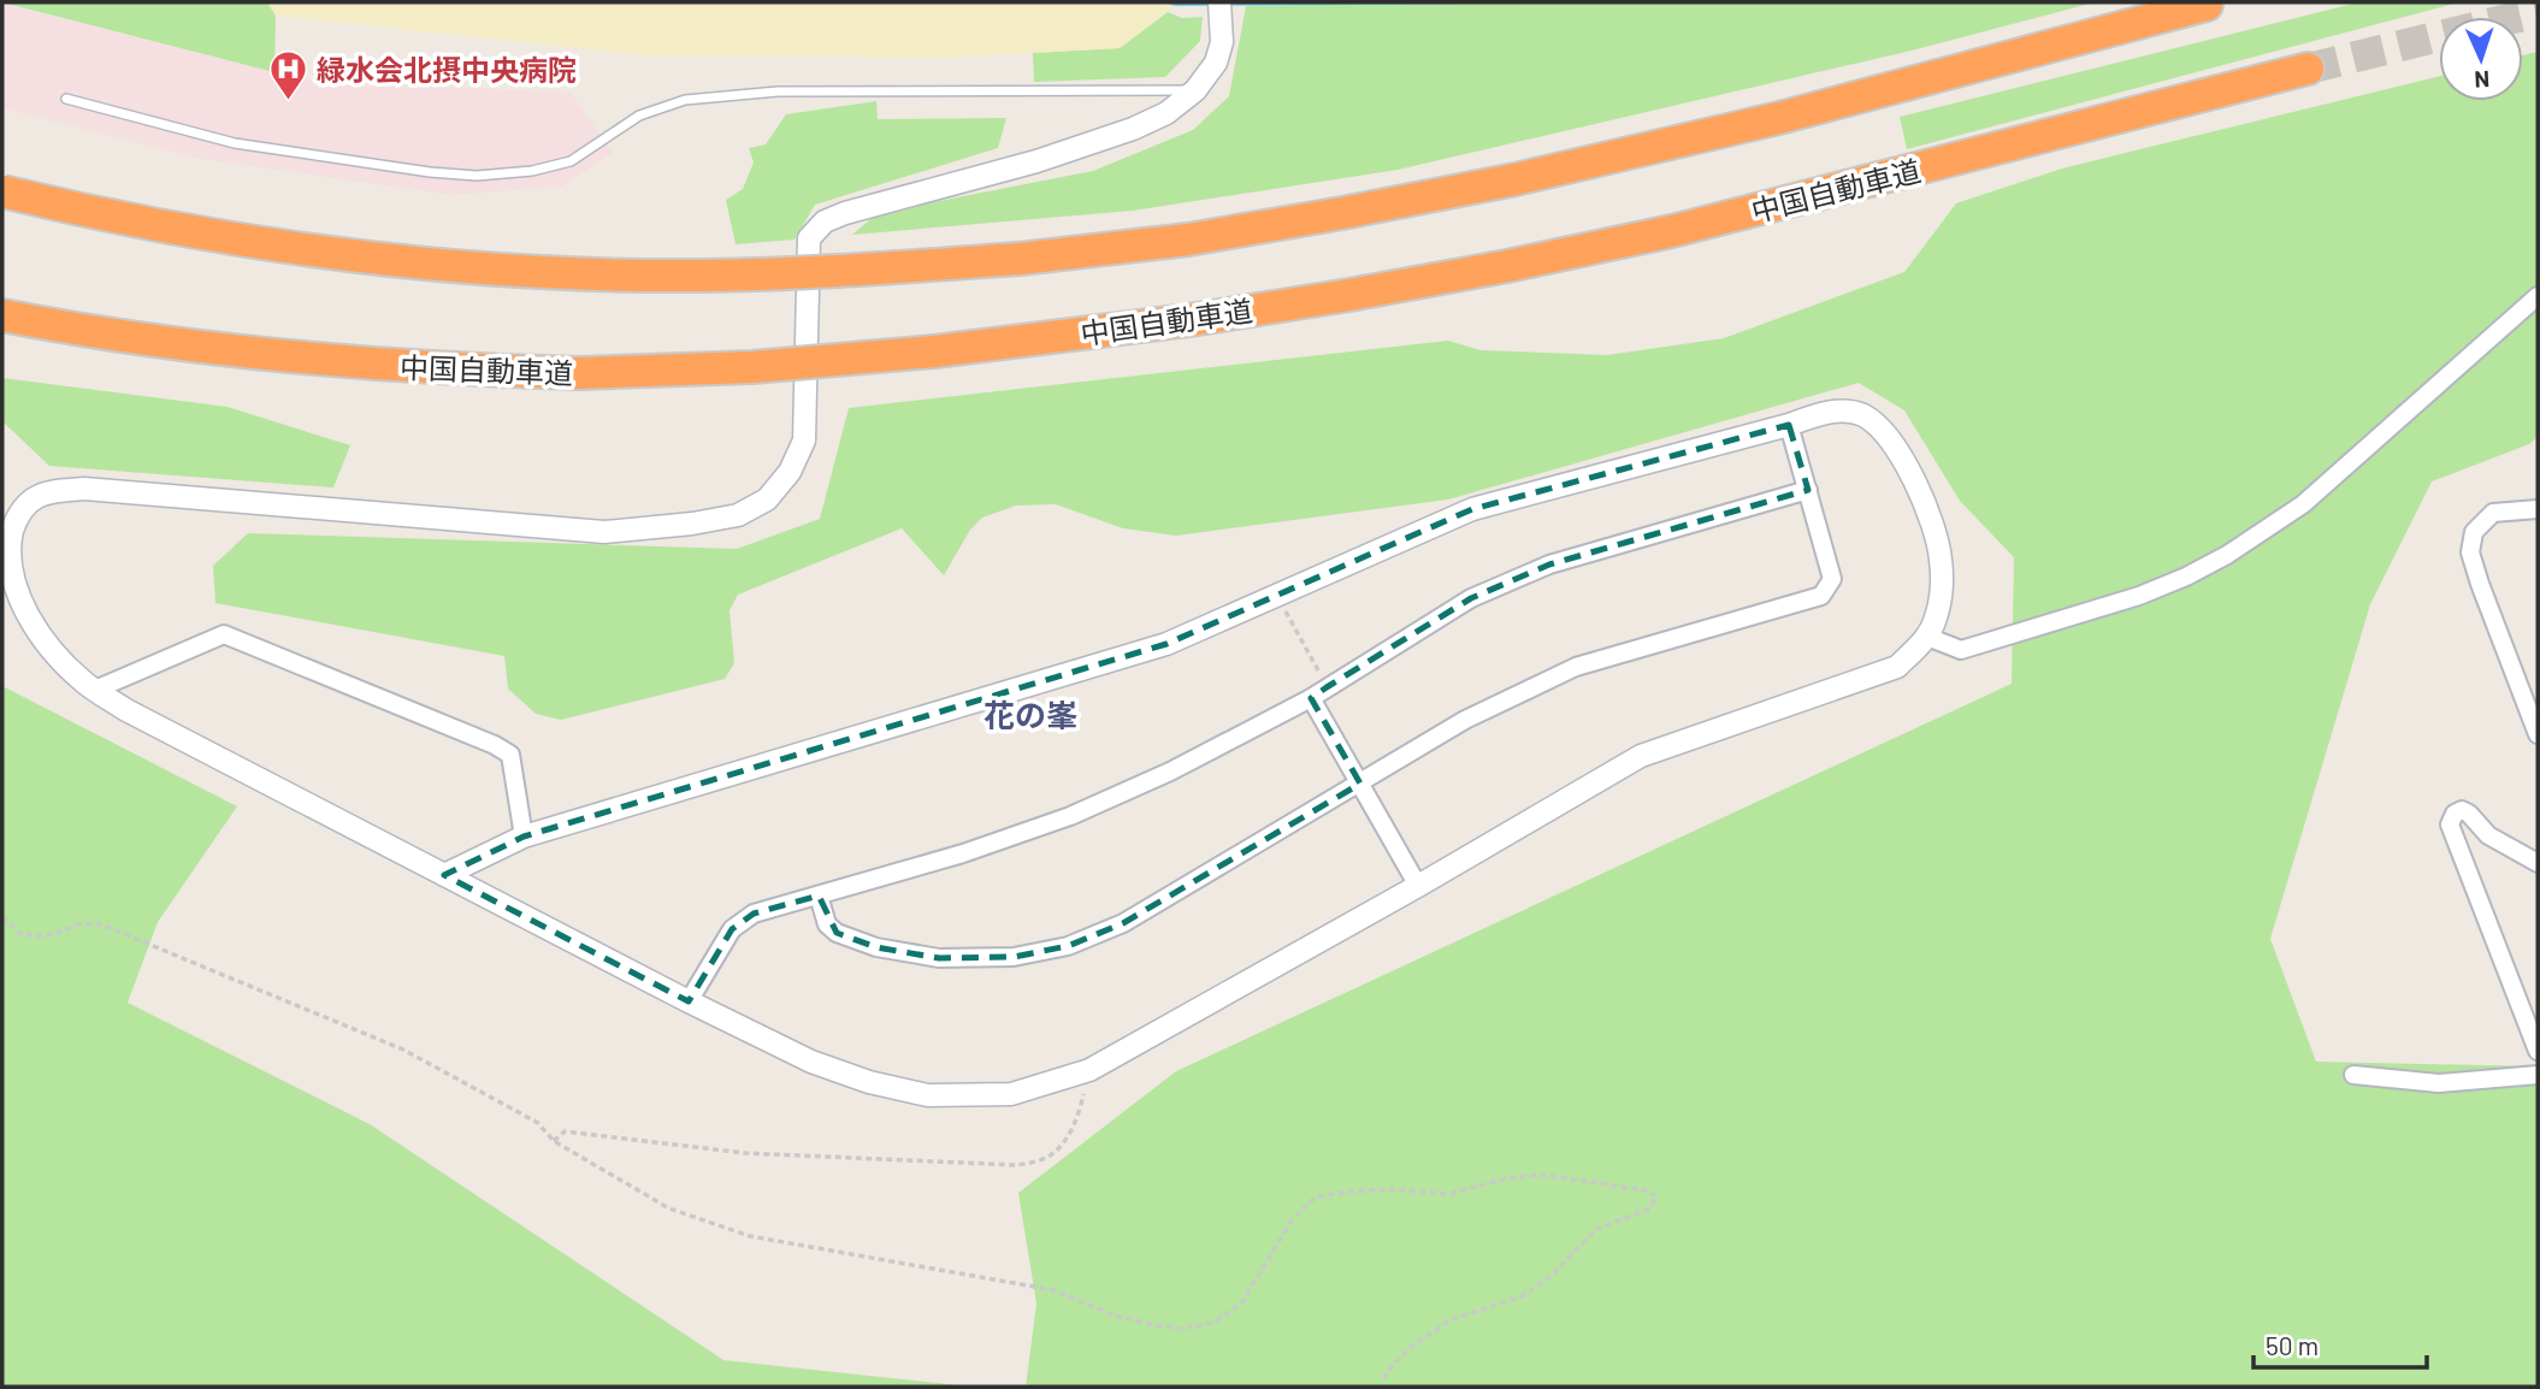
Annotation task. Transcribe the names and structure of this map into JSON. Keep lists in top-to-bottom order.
{
  "streets": {
    "highway": ["中国自動車道"]
  },
  "districts": ["花の峯"],
  "places": {
    "hospital": ["緑水会北摂中央病院"]
  },
  "scale_bar": "50 m",
  "north": "bottom"
}
